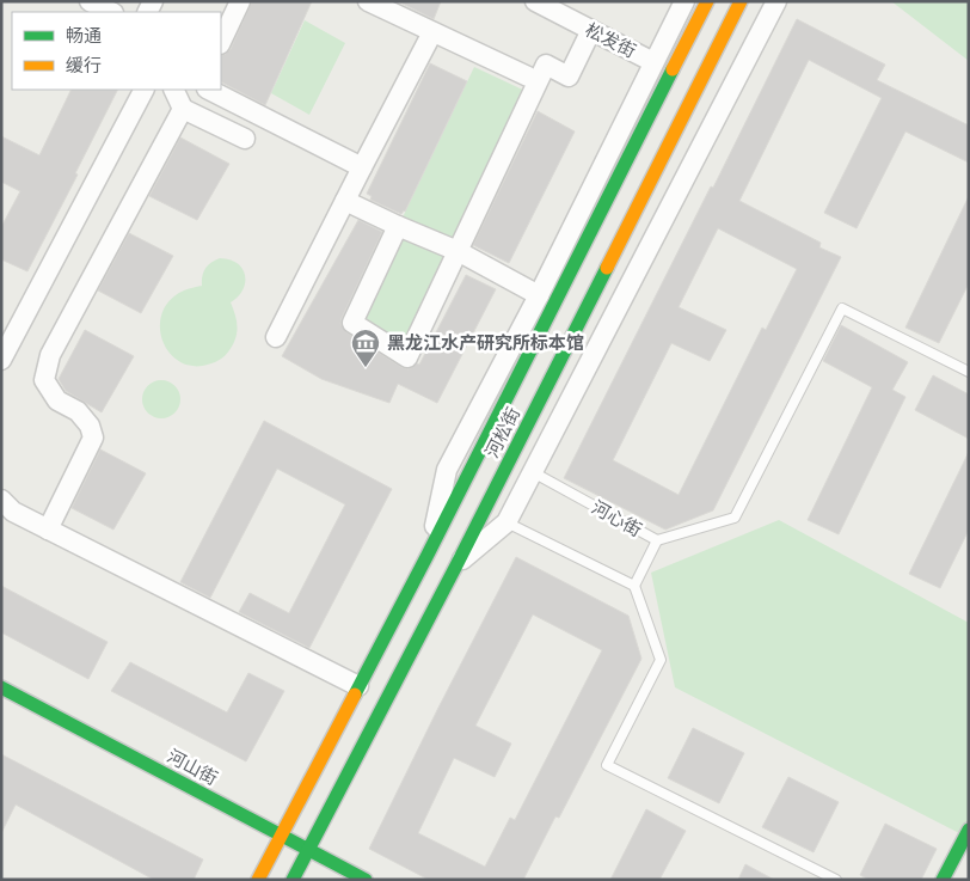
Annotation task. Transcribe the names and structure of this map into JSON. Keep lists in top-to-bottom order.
{
  "streets": {
    "main road": ["河松街", "河山街"],
    "street": ["松发街"],
    "lane": ["河心街"]
  },
  "crossings": [
    ["河松街", "河山街"]
  ],
  "places": {
    "museum": ["黑龙江水产研究所标本馆"]
  },
  "legend": ["畅通", "缓行"]
}
